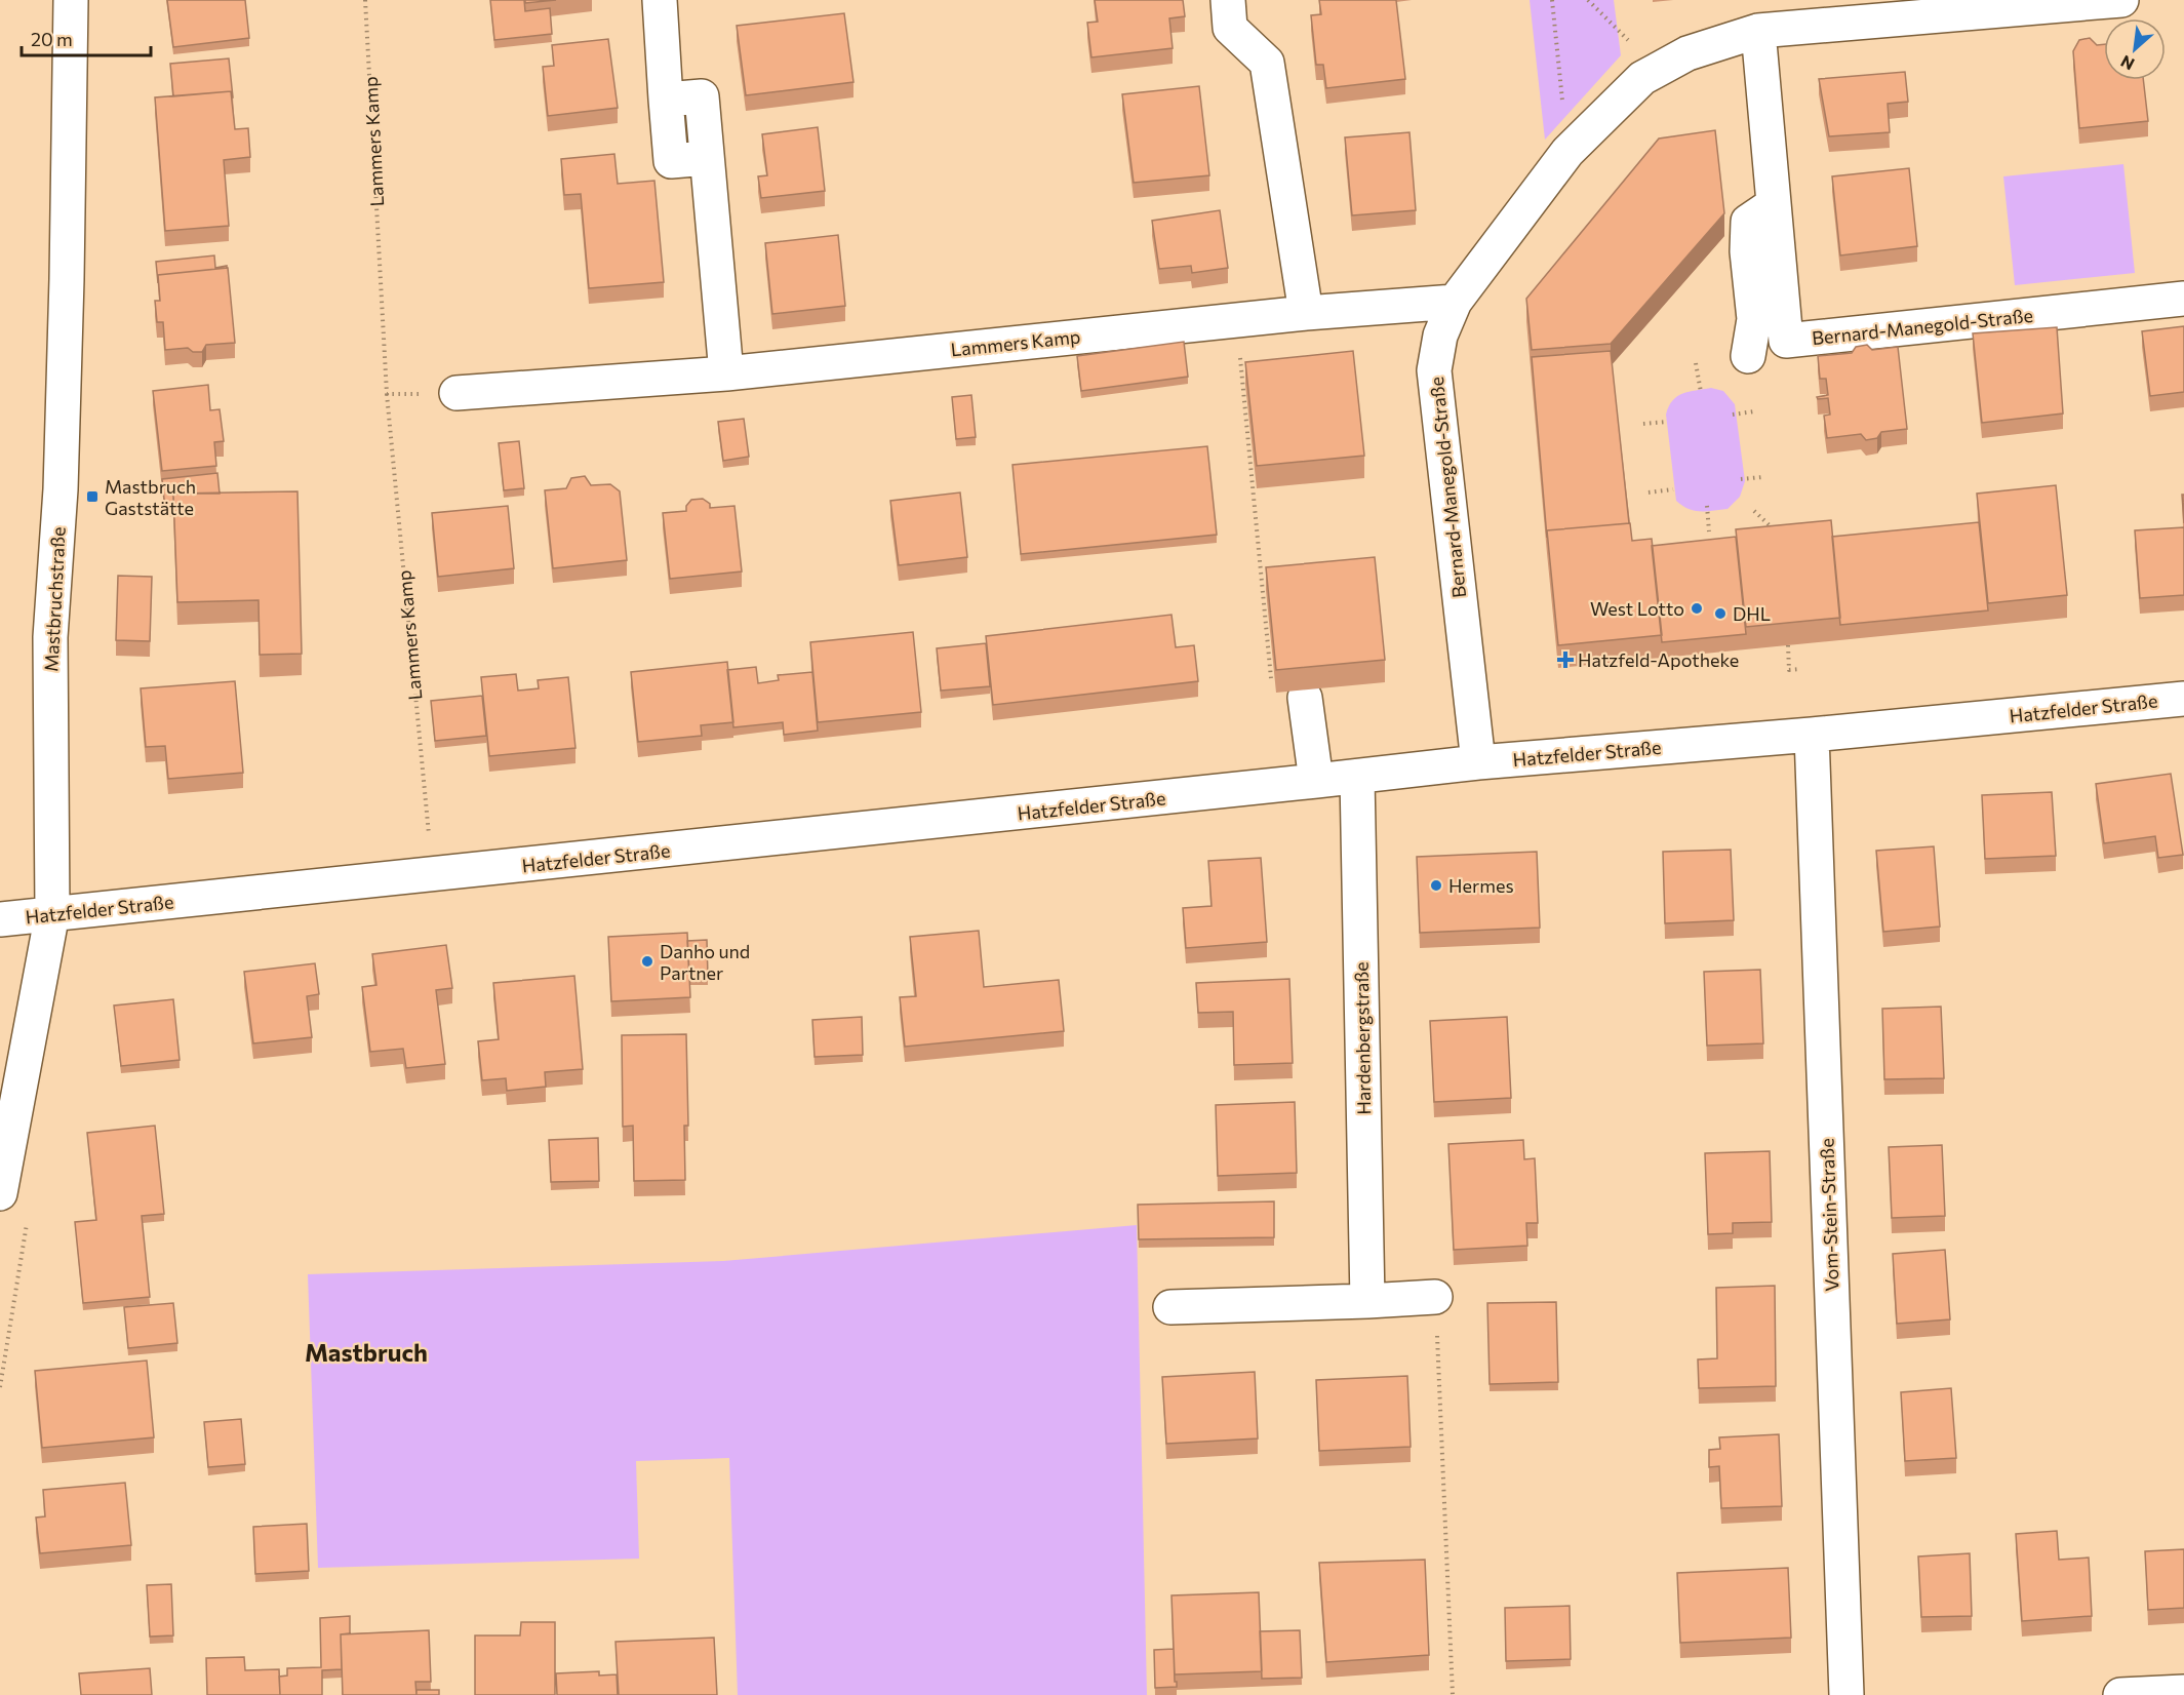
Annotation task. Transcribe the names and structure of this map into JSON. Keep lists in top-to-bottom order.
{
  "streets": {
    "street": [
      "Lammers Kamp",
      "Bernard-Manegold-Straße",
      "Mastbruchstraße",
      "Hatzfelder Straße",
      "Hardenbergstraße",
      "Vom-Stein-Straße"
    ]
  },
  "crossings": [
    ["Lammers Kamp", "Bernard-Manegold-Straße"],
    ["Lammers Kamp", "Hatzfelder Straße"],
    ["Bernard-Manegold-Straße", "Hatzfelder Straße"],
    ["Mastbruchstraße", "Hatzfelder Straße"],
    ["Hatzfelder Straße", "Hardenbergstraße"],
    ["Hatzfelder Straße", "Vom-Stein-Straße"]
  ],
  "districts": ["Mastbruch"],
  "places": {
    "transit": ["Mastbruch Gaststätte"],
    "other": [
      "West Lotto",
      "DHL",
      "Hermes",
      "Danho und Partner"
    ],
    "health": ["Hatzfeld-Apotheke"]
  },
  "scale_bar": "20 m",
  "north": "bottom left"
}
